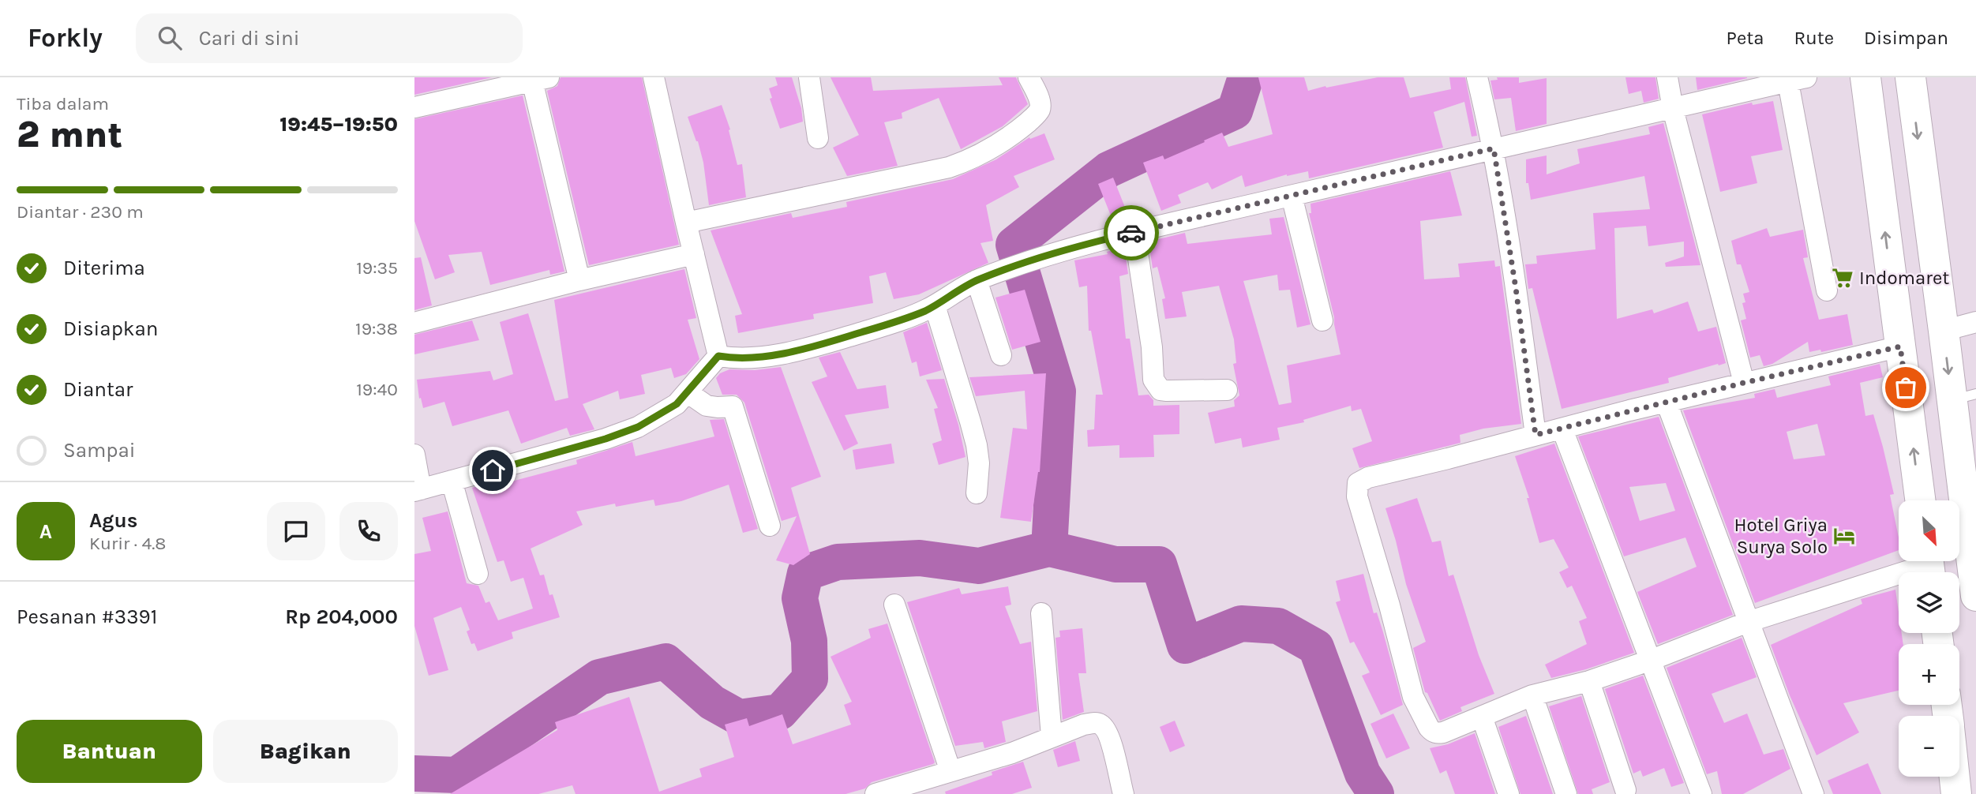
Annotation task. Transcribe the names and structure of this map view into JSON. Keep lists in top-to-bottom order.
{
  "places": {
    "supermarket": ["Indomaret"],
    "hotel": ["Hotel Griya Surya Solo"]
  },
  "north": "bottom right",
  "page": {
    "header": "Forkly",
    "search": "Cari di sini",
    "nav": ["Peta", "Rute", "Disimpan"],
    "heading": ["2 mnt", "Tiba dalam", "19:45–19:50"],
    "panel": [
      "Agus",
      "Kurir · 4.8",
      "Pesanan #3391",
      "Rp 204,000"
    ],
    "bar": "Diantar · 230 m",
    "list": [
      ["Diterima", "19:35"],
      ["Disiapkan", "19:38"],
      ["Diantar", "19:40"],
      "Sampai"
    ],
    "map_buttons": ["+", "−"],
    "round": "A",
    "buttons": ["Bantuan", "Bagikan"]
  }
}
